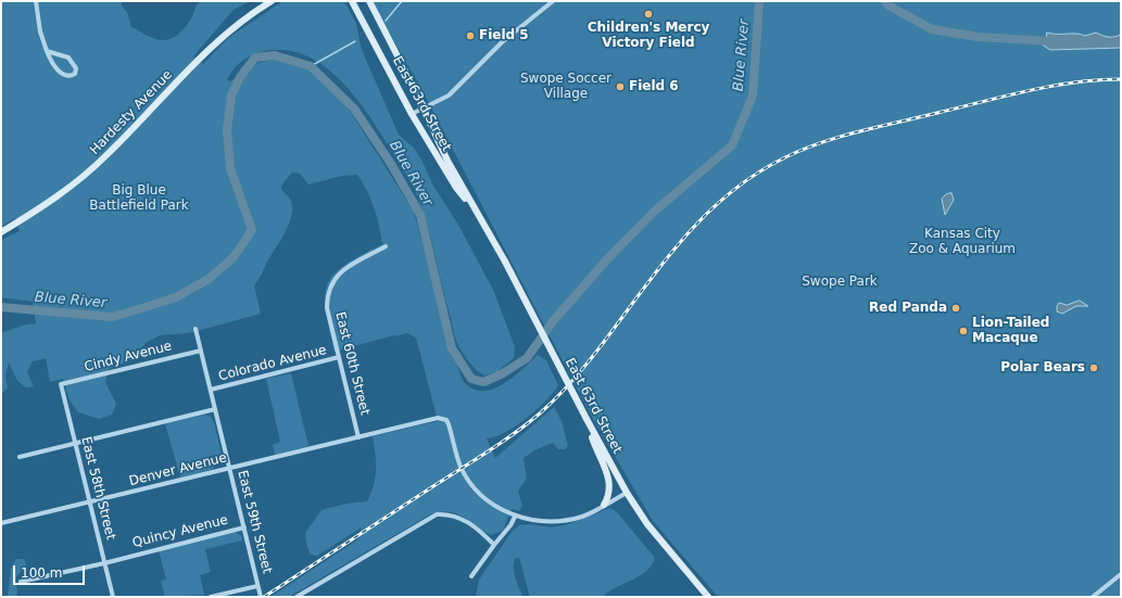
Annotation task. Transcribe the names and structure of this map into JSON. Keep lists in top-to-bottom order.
{
  "streets": {
    "main road": ["East 63rd Street", "Hardesty Avenue"],
    "street": [
      "Cindy Avenue",
      "Colorado Avenue",
      "East 60th Street",
      "Denver Avenue",
      "East 58th Street",
      "East 59th Street",
      "Quincy Avenue"
    ]
  },
  "crossings": [
    ["Cindy Avenue", "East 58th Street"],
    ["Cindy Avenue", "East 59th Street"],
    ["Colorado Avenue", "East 60th Street"],
    ["Colorado Avenue", "East 59th Street"],
    ["East 60th Street", "Denver Avenue"],
    ["Denver Avenue", "East 58th Street"],
    ["Denver Avenue", "East 59th Street"],
    ["East 58th Street", "Quincy Avenue"],
    ["East 59th Street", "Quincy Avenue"]
  ],
  "water": ["Blue River"],
  "parks": [
    "Swope Soccer Village",
    "Big Blue Battlefield Park",
    "Kansas City Zoo & Aquarium",
    "Swope Park"
  ],
  "places": [
    "Children's Mercy Victory Field",
    "Field 5",
    "Field 6",
    "Red Panda",
    "Lion-Tailed Macaque",
    "Polar Bears"
  ],
  "scale_bar": "100 m"
}
